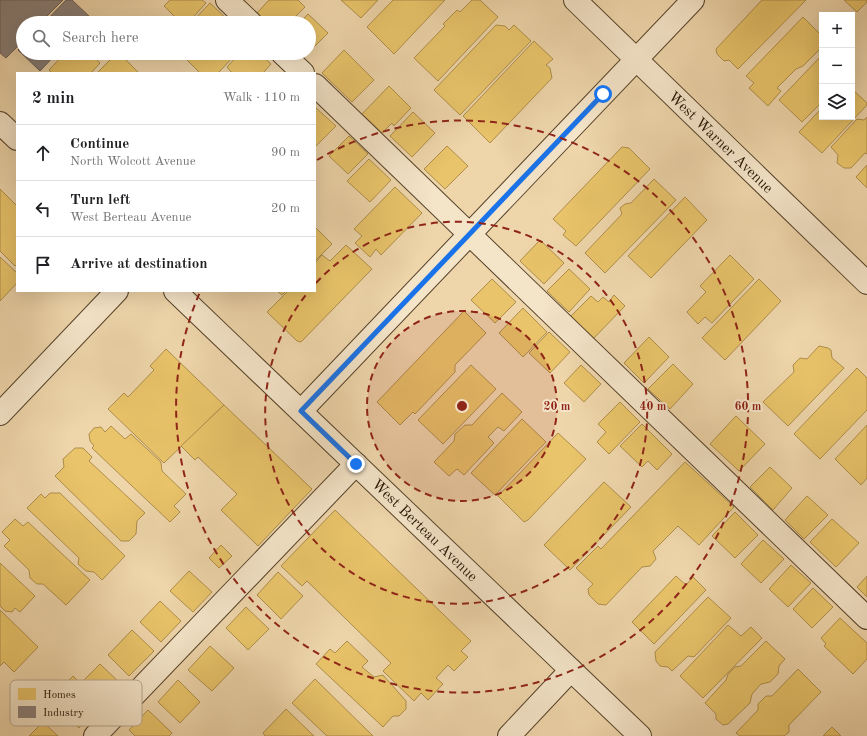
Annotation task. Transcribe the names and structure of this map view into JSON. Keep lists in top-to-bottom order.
{
  "streets": {
    "street": ["West Warner Avenue", "West Berteau Avenue"]
  },
  "legend": ["Homes", "Industry"],
  "page": {
    "map_buttons": ["+", "−"],
    "search": "Search here",
    "heading": ["2 min", "Walk · 110 m"],
    "list": [
      ["Continue", "North Wolcott Avenue", "90 m"],
      ["Turn left", "West Berteau Avenue", "20 m"],
      "Arrive at destination"
    ]
  },
  "rings": ["20 m", "40 m", "60 m"]
}
